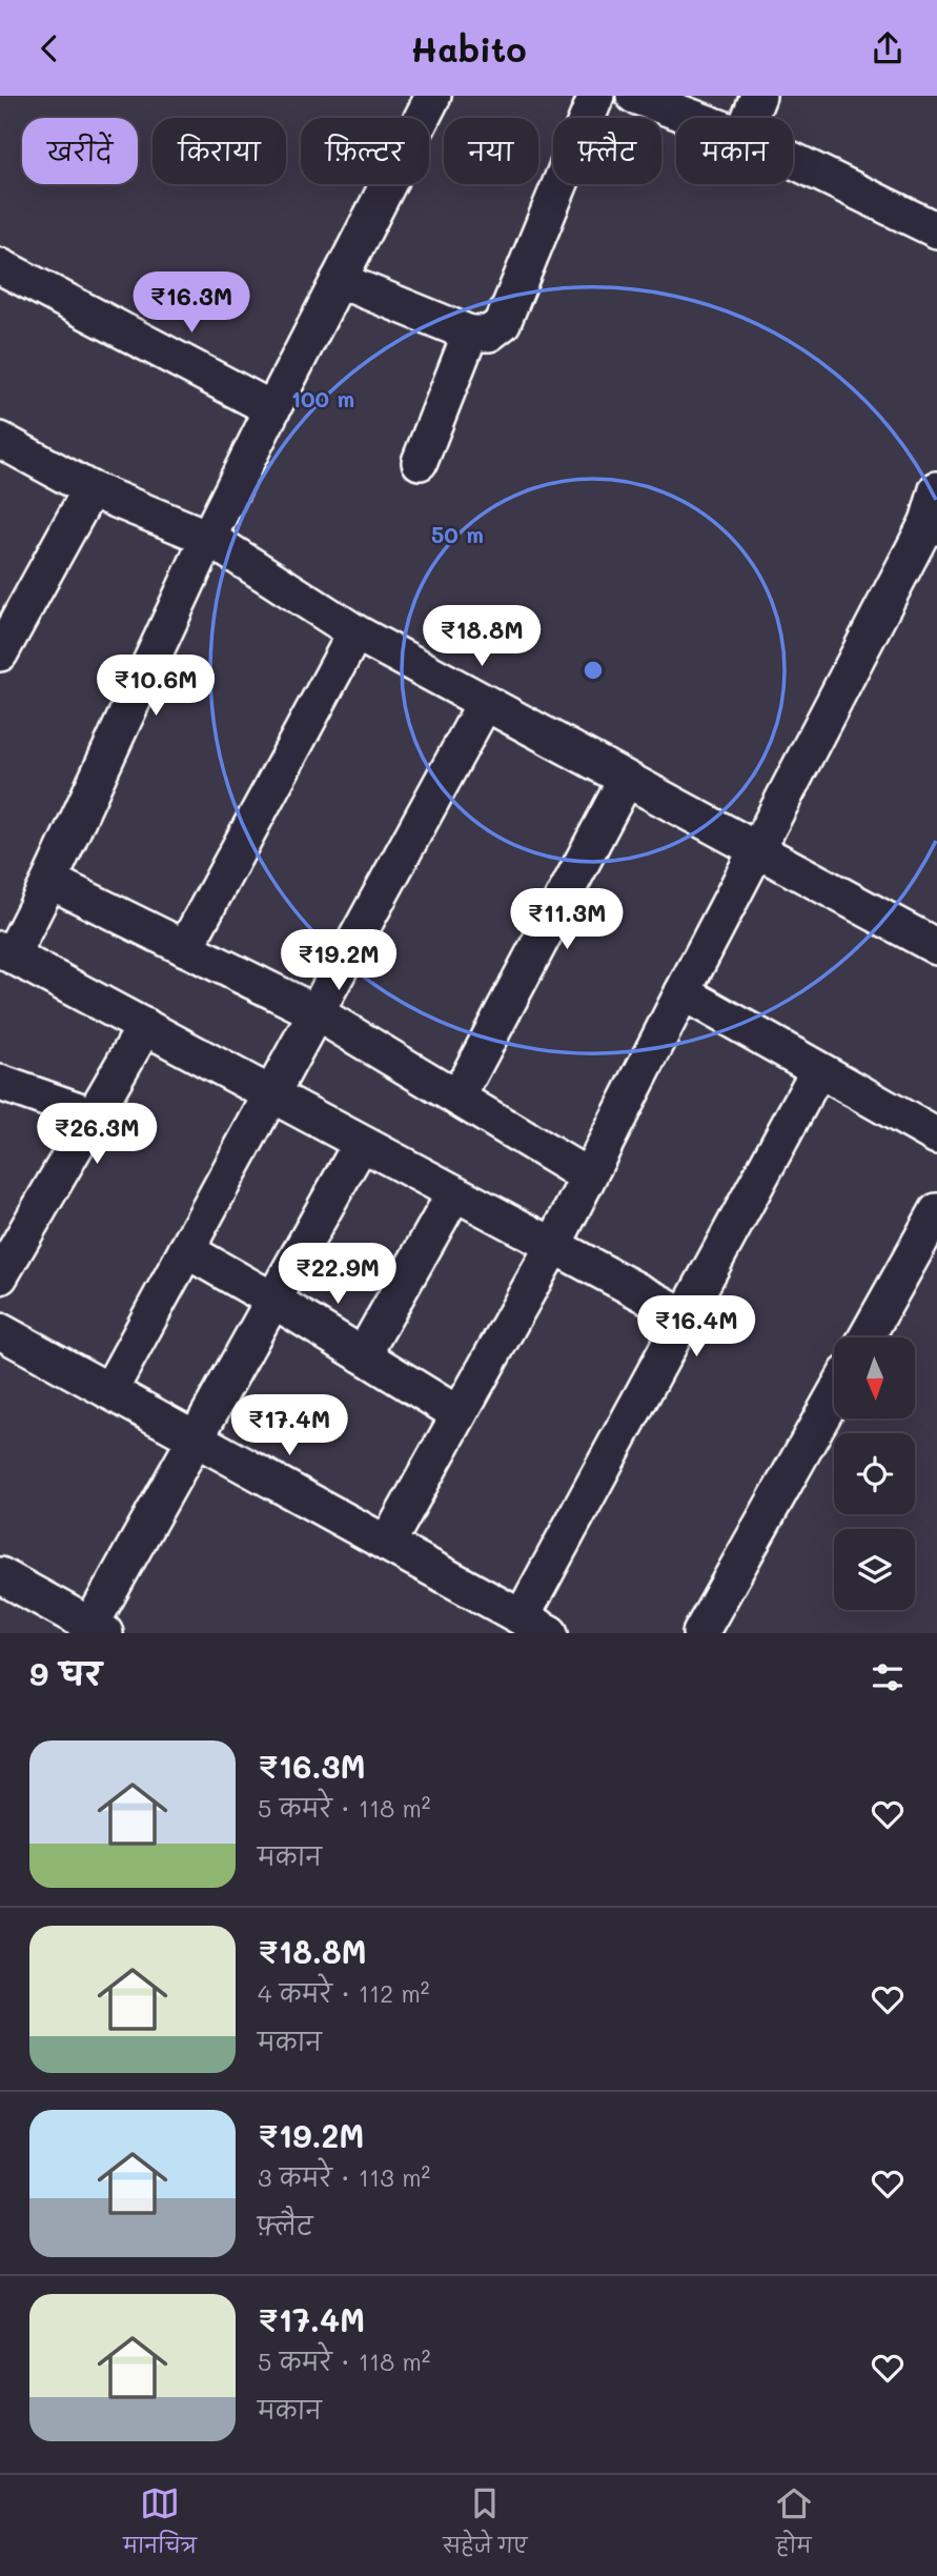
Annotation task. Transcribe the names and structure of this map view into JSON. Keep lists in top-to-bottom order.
{
  "north": "bottom",
  "page": {
    "header": "Habito",
    "chip": [
      "खरीदें",
      "किराया",
      "फ़िल्टर",
      "नया",
      "फ़्लैट",
      "मकान"
    ],
    "price": [
      "₹16.3M",
      "₹18.8M",
      "₹10.6M",
      "₹11.3M",
      "₹19.2M",
      "₹26.3M",
      "₹22.9M",
      "₹16.4M",
      "₹17.4M"
    ],
    "heading": "9 घर",
    "list": [
      {
        "name": "₹16.3M",
        "note": "5 कमरे · 118 m² · मकान"
      },
      {
        "name": "₹18.8M",
        "note": "4 कमरे · 112 m² · मकान"
      },
      {
        "name": "₹19.2M",
        "note": "3 कमरे · 113 m² · फ़्लैट"
      },
      {
        "name": "₹17.4M",
        "note": "5 कमरे · 118 m² · मकान"
      }
    ],
    "tabs": ["मानचित्र", "सहेजे गए", "होम"]
  },
  "rings": ["100 m", "50 m"]
}
